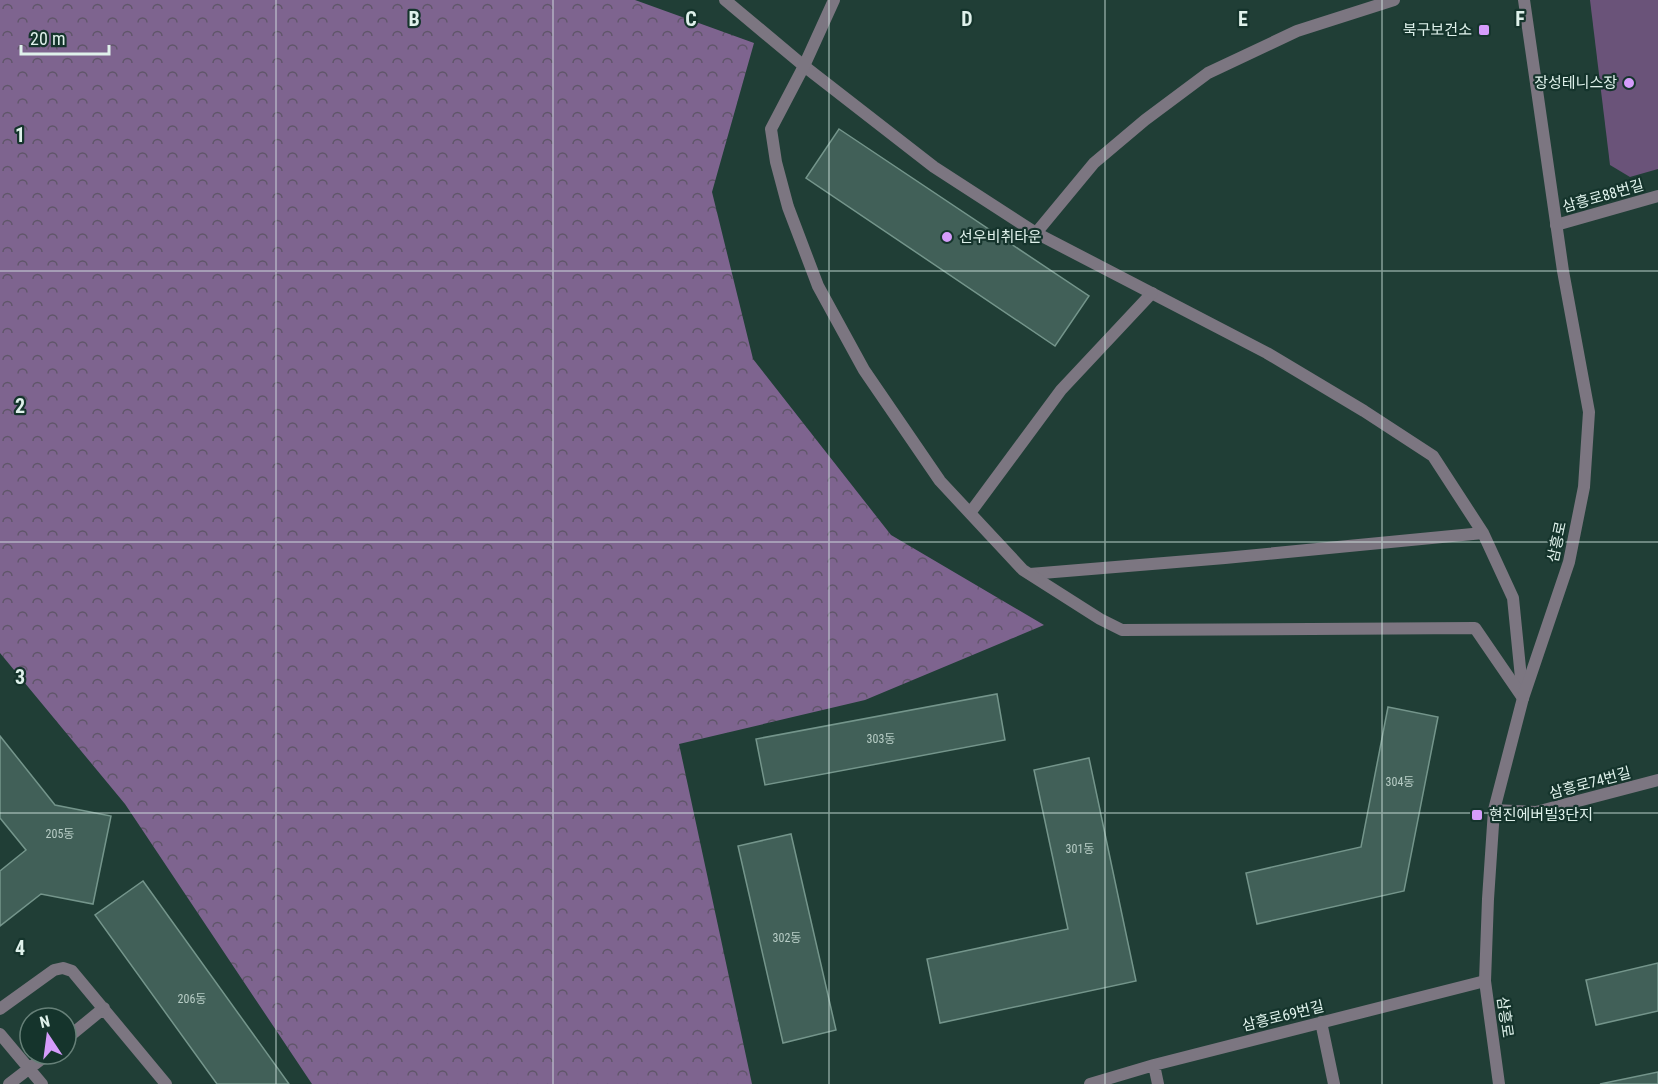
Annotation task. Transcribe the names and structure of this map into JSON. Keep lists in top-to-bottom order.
{
  "streets": {
    "street": [
      "삼흥로88번길",
      "삼흥로",
      "삼흥로74번길",
      "삼흥로69번길"
    ]
  },
  "crossings": [
    ["삼흥로88번길", "삼흥로"],
    ["삼흥로", "삼흥로74번길"],
    ["삼흥로", "삼흥로69번길"]
  ],
  "places": {
    "transit": ["북구보건소", "현진에버빌3단지"],
    "other": ["장성테니스장", "선우비취타운"]
  },
  "house_numbers": [
    "303동",
    "304동",
    "205동",
    "301동",
    "302동",
    "206동"
  ],
  "scale_bar": "20 m",
  "north": "top",
  "grid": {
    "columns": [
      "B",
      "C",
      "D",
      "E",
      "F"
    ],
    "rows": [
      "1",
      "2",
      "3",
      "4"
    ]
  }
}
